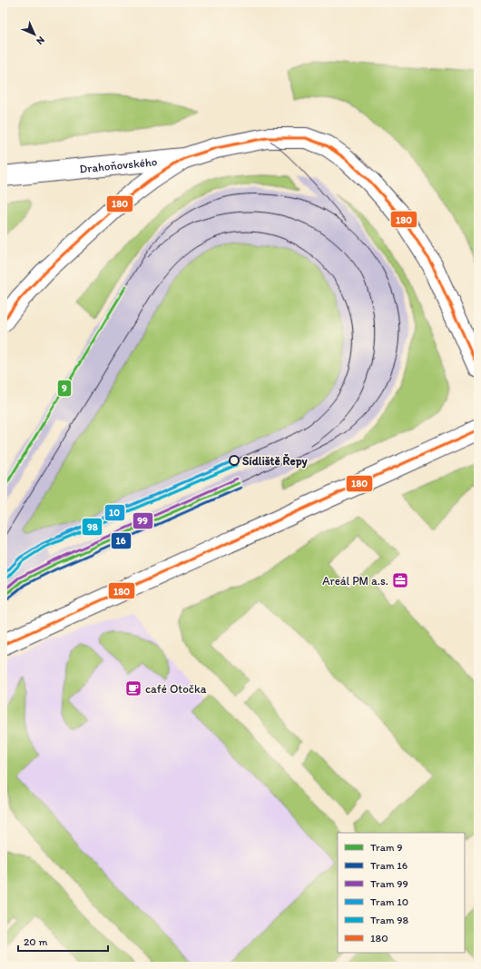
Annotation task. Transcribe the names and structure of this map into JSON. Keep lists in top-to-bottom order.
{
  "streets": {
    "street": ["Drahoňovského"]
  },
  "places": {
    "other": ["Sídliště Řepy"],
    "office": ["Areál PM a.s."],
    "cafe": ["café Otočka"]
  },
  "lines": [
    "transit line 180",
    "tram line 9",
    "tram line 10",
    "tram line 98",
    "tram line 99",
    "tram line 16"
  ],
  "legend": [
    "Tram 9",
    "Tram 16",
    "Tram 99",
    "Tram 10",
    "Tram 98",
    "180"
  ],
  "scale_bar": "20 m",
  "north": "bottom right"
}
